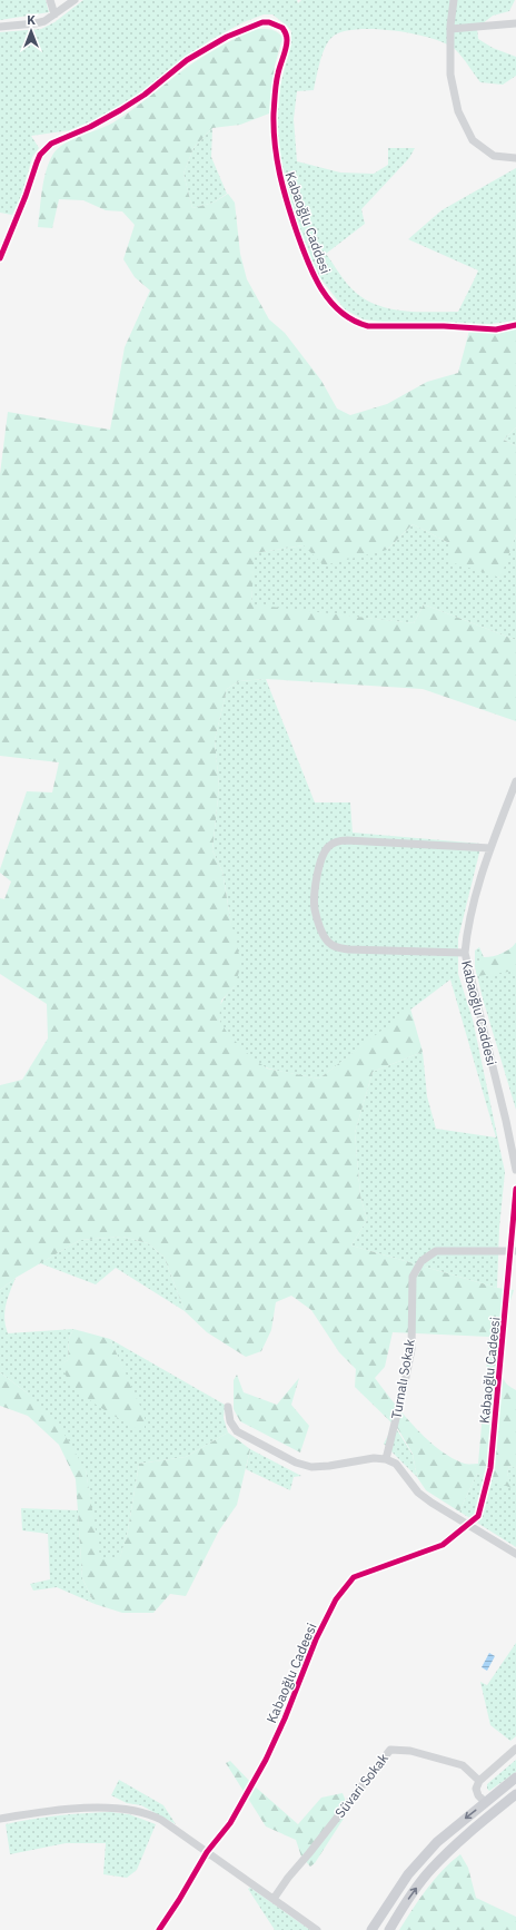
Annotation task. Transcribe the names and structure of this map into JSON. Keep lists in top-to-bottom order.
{
  "streets": {
    "street": [
      "Kabaoğlu Caddesi",
      "Kabaoğlu Cadeesi",
      "Turnalı Sokak",
      "Süvari Sokak"
    ]
  },
  "crossings": [
    ["Kabaoğlu Cadeesi", "Turnalı Sokak"]
  ],
  "north": "top"
}
